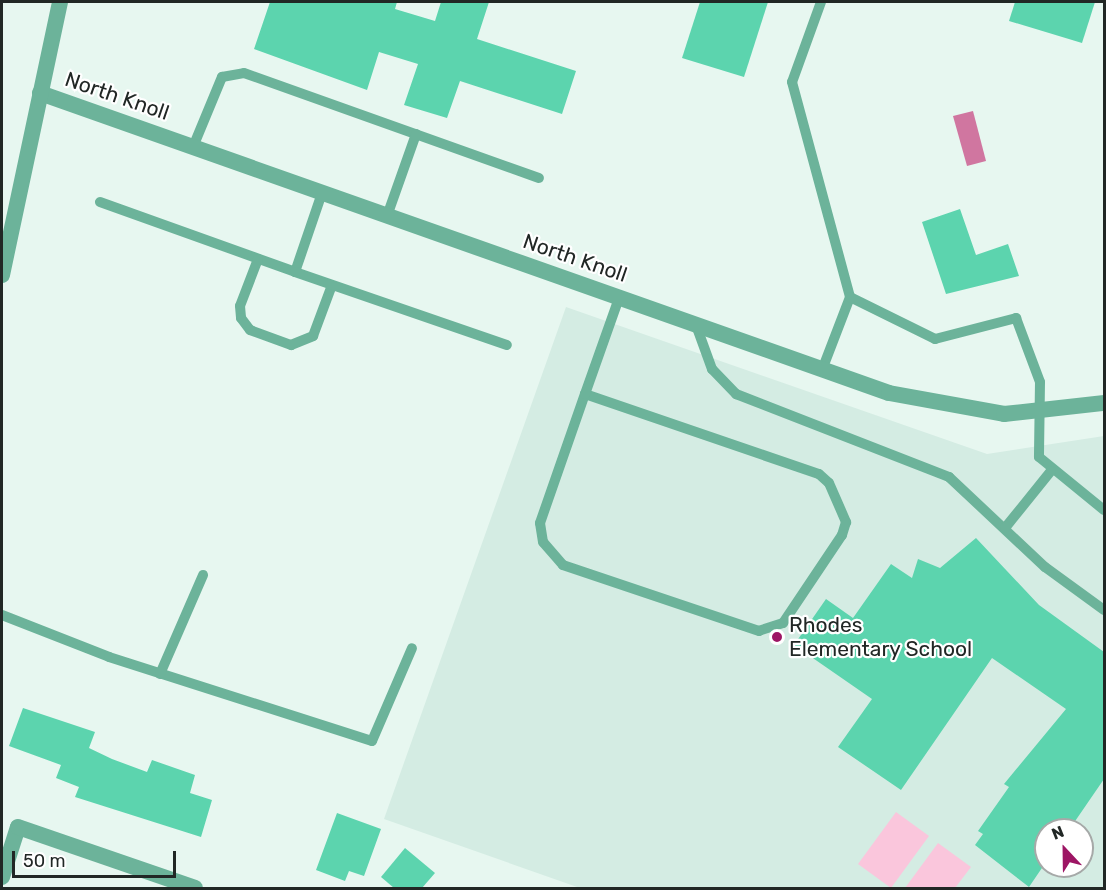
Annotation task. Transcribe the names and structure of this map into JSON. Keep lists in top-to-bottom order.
{
  "streets": {
    "street": ["North Knoll"]
  },
  "places": ["Rhodes Elementary School"],
  "scale_bar": "50 m",
  "north": "top"
}
